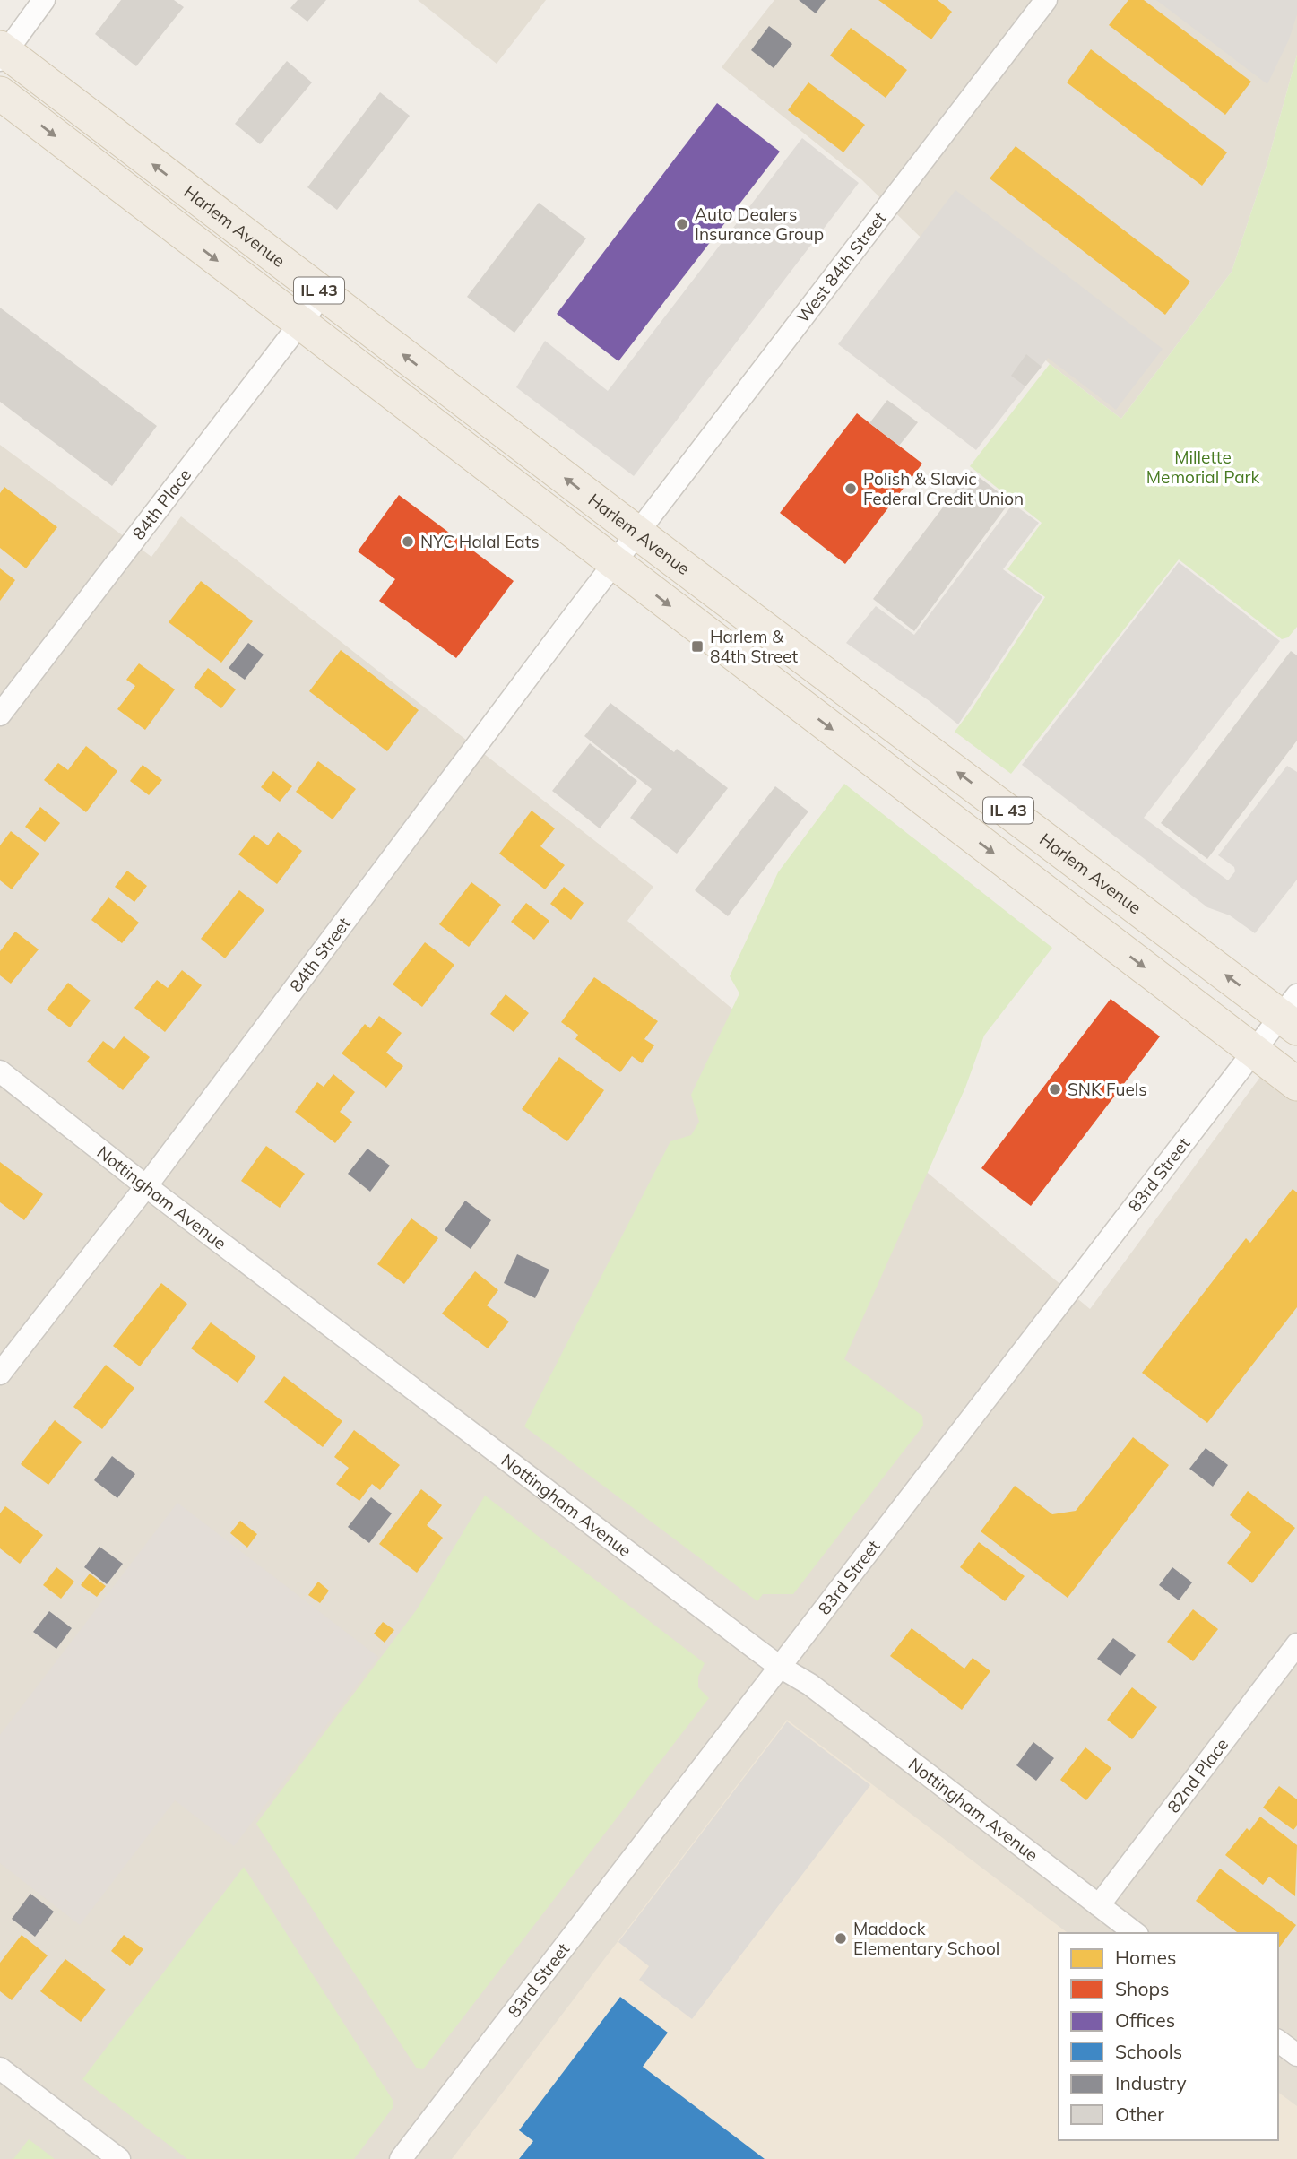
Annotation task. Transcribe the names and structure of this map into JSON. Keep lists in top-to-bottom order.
{
  "streets": {
    "main road": ["Harlem Avenue", "IL 43"],
    "street": [
      "West 84th Street",
      "84th Place",
      "84th Street",
      "83rd Street",
      "Nottingham Avenue",
      "82nd Place"
    ]
  },
  "crossings": [
    ["Harlem Avenue", "West 84th Street"],
    ["Harlem Avenue", "84th Place"],
    ["Harlem Avenue", "84th Street"],
    ["Harlem Avenue", "83rd Street"],
    ["West 84th Street", "84th Street"],
    ["IL 43", "84th Place"],
    ["IL 43", "84th Street"],
    ["IL 43", "83rd Street"],
    ["84th Street", "Nottingham Avenue"],
    ["83rd Street", "Nottingham Avenue"],
    ["Nottingham Avenue", "82nd Place"]
  ],
  "parks": ["Millette Memorial Park"],
  "places": {
    "other": [
      "Auto Dealers Insurance Group",
      "Polish & Slavic Federal Credit Union",
      "NYC Halal Eats",
      "SNK Fuels",
      "Maddock Elementary School"
    ],
    "transit": ["Harlem & 84th Street"]
  },
  "legend": [
    "Homes",
    "Shops",
    "Offices",
    "Schools",
    "Industry",
    "Other"
  ]
}
